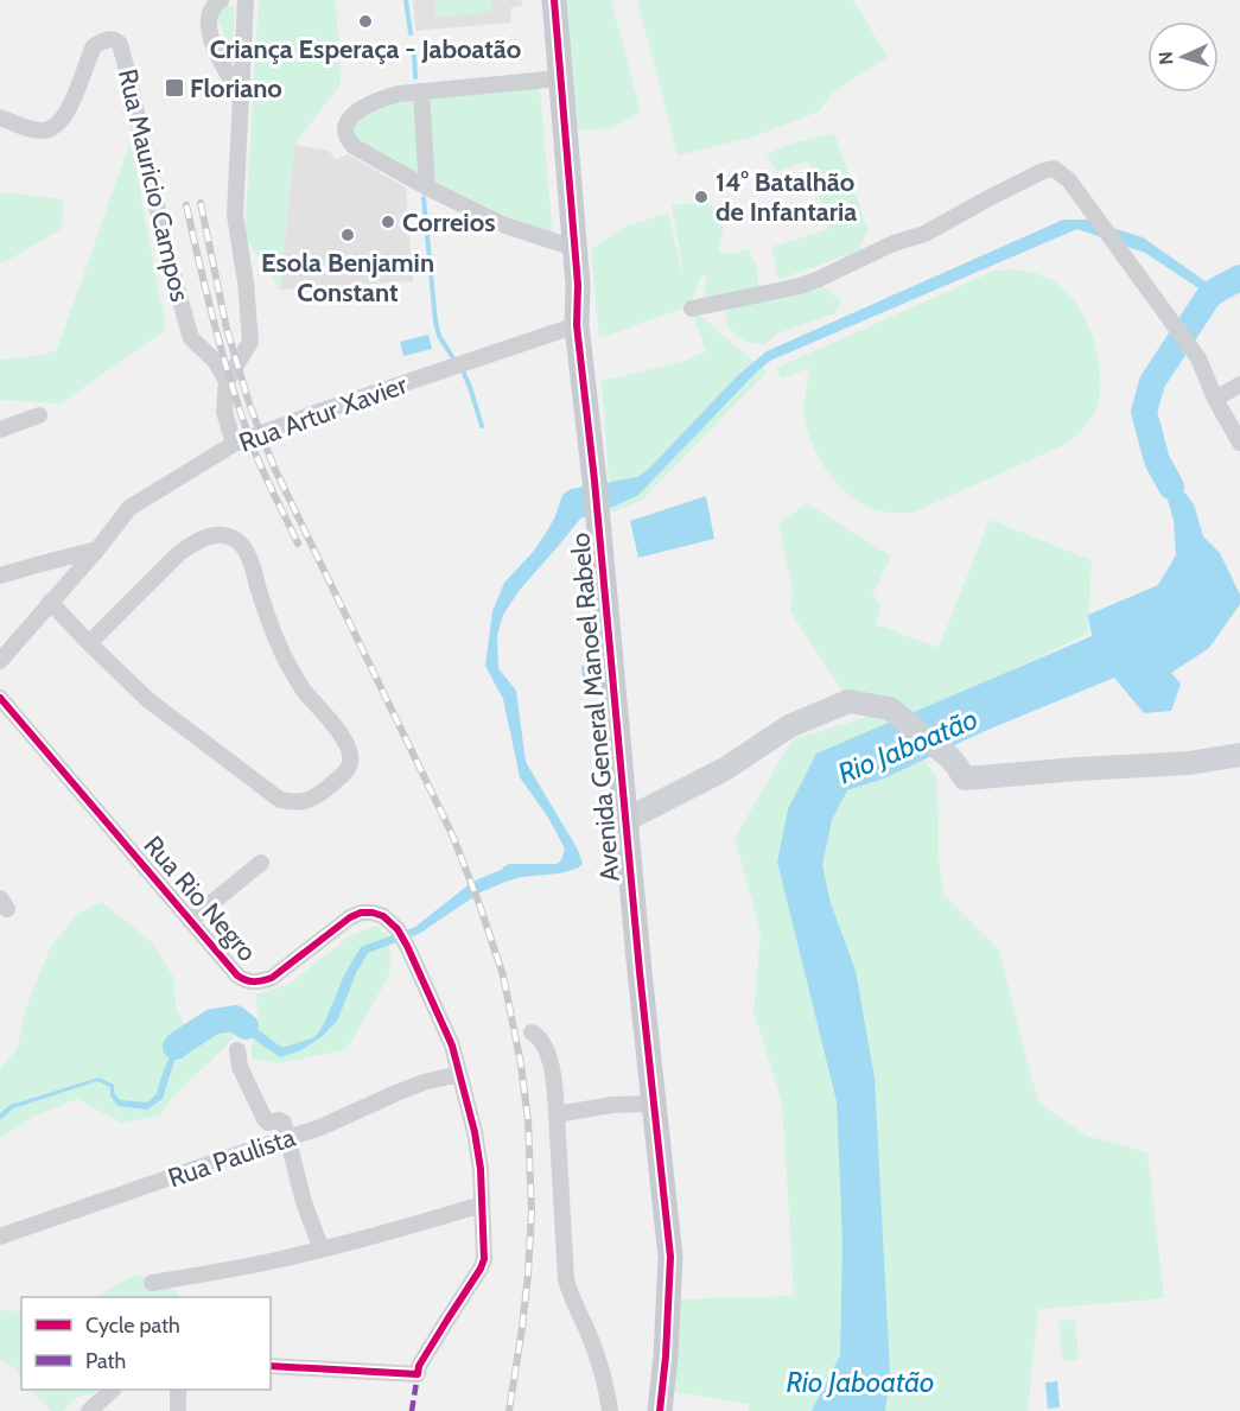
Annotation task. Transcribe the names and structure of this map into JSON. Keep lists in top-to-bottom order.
{
  "streets": {
    "main road": ["Avenida General Manoel Rabelo"],
    "street": [
      "Rua Mauricio Campos",
      "Rua Artur Xavier",
      "Rua Rio Negro",
      "Rua Paulista"
    ]
  },
  "crossings": [
    ["Rua Artur Xavier", "Avenida General Manoel Rabelo"],
    ["Rua Rio Negro", "Rua Paulista"]
  ],
  "water": ["Rio Jaboatão"],
  "places": {
    "other": [
      "Criança Esperaça - Jaboatão",
      "14° Batalhão de Infantaria",
      "Correios",
      "Esola Benjamin Constant"
    ],
    "transit": ["Floriano"]
  },
  "legend": ["Cycle path", "Path"],
  "north": "left"
}
